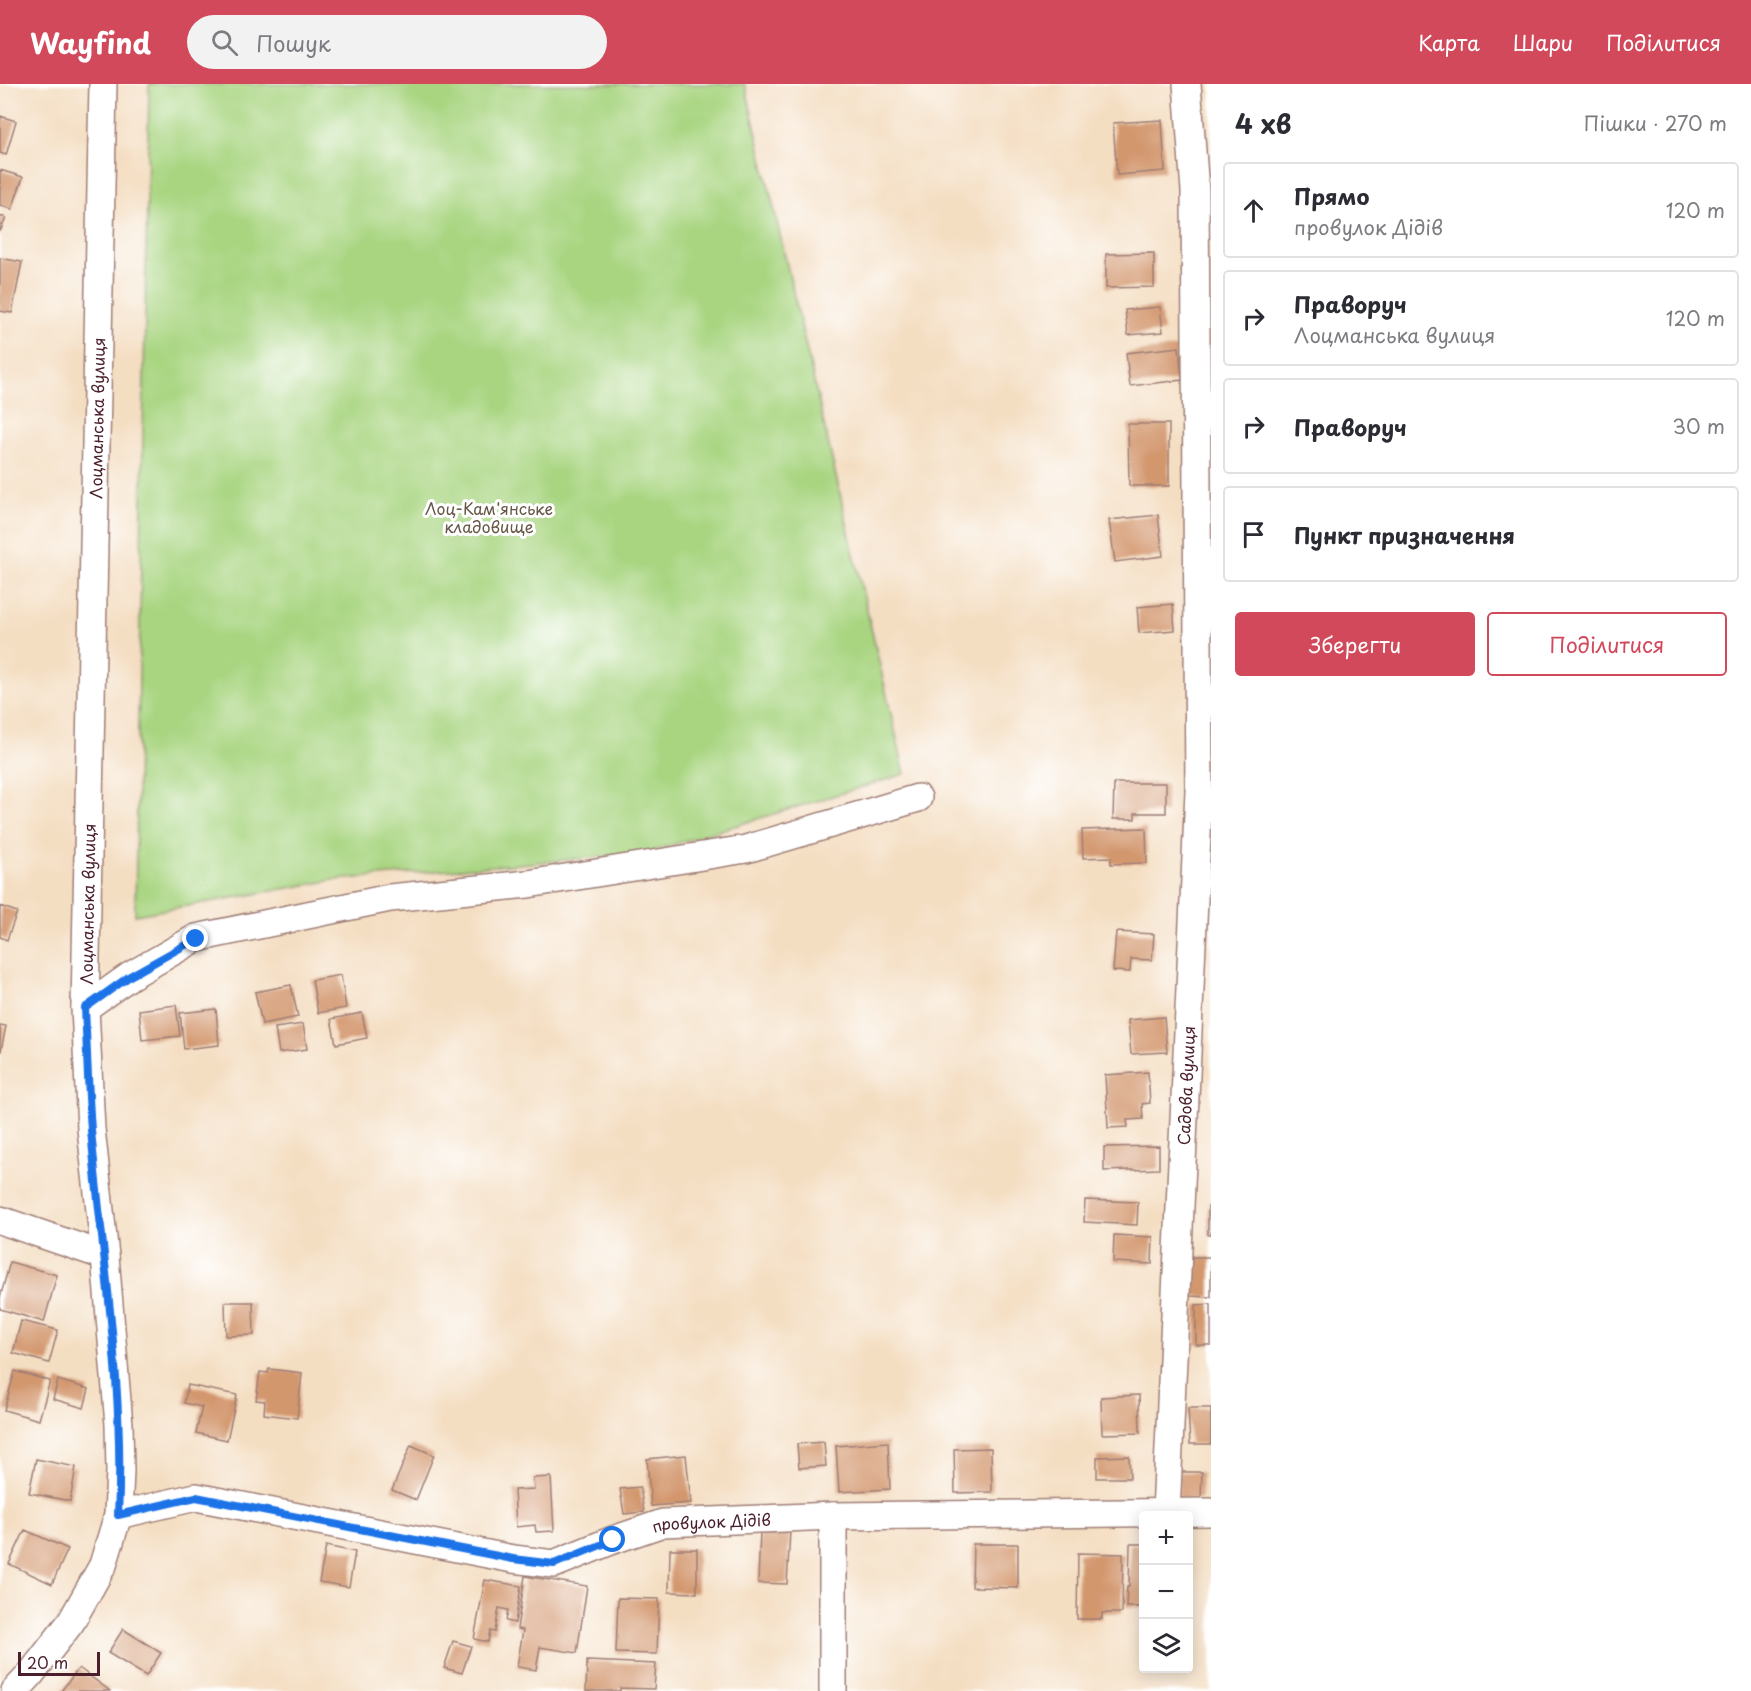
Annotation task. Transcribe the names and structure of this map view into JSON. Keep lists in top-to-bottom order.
{
  "streets": {
    "street": ["Лоцманська вулиця", "Садова вулиця", "провулок Дідів"]
  },
  "crossings": [
    ["Лоцманська вулиця", "провулок Дідів"]
  ],
  "parks": ["Лоц-Кам'янcьке кладовище"],
  "scale_bar": "20 m",
  "page": {
    "header": "Wayfind",
    "search": "Пошук",
    "nav": ["Карта", "Шари", "Поділитися"],
    "heading": ["4 хв", "Пішки · 270 m"],
    "list": [
      ["Прямо", "провулок Дідів", "120 m"],
      ["Праворуч", "Лоцманська вулиця", "120 m"],
      ["Праворуч", "30 m"],
      "Пункт призначення"
    ],
    "buttons": ["Зберегти", "Поділитися"],
    "map_buttons": ["+", "−"],
    "scale": "20 m"
  }
}
